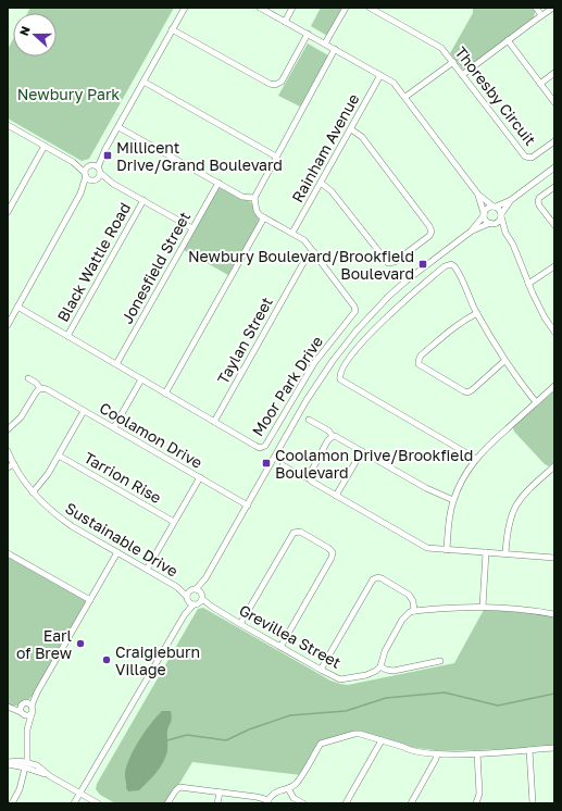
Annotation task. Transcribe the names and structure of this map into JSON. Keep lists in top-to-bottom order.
{
  "streets": {
    "street": [
      "Thoresby Circuit",
      "Rainham Avenue",
      "Black Wattle Road",
      "Jonesfield Street",
      "Taylan Street",
      "Moor Park Drive",
      "Coolamon Drive",
      "Tarrion Rise",
      "Sustainable Drive",
      "Grevillea Street"
    ]
  },
  "crossings": [
    ["Rainham Avenue", "Moor Park Drive"],
    ["Black Wattle Road", "Moor Park Drive"],
    ["Jonesfield Street", "Moor Park Drive"],
    ["Taylan Street", "Moor Park Drive"],
    ["Sustainable Drive", "Grevillea Street"]
  ],
  "parks": ["Newbury Park"],
  "places": {
    "transit": ["Millicent Drive/Grand Boulevard", "Newbury Boulevard/Brookfield Boulevard", "Coolamon Drive/Brookfield Boulevard"],
    "other": ["Earl of Brew", "Craigieburn Village"]
  },
  "north": "left"
}
